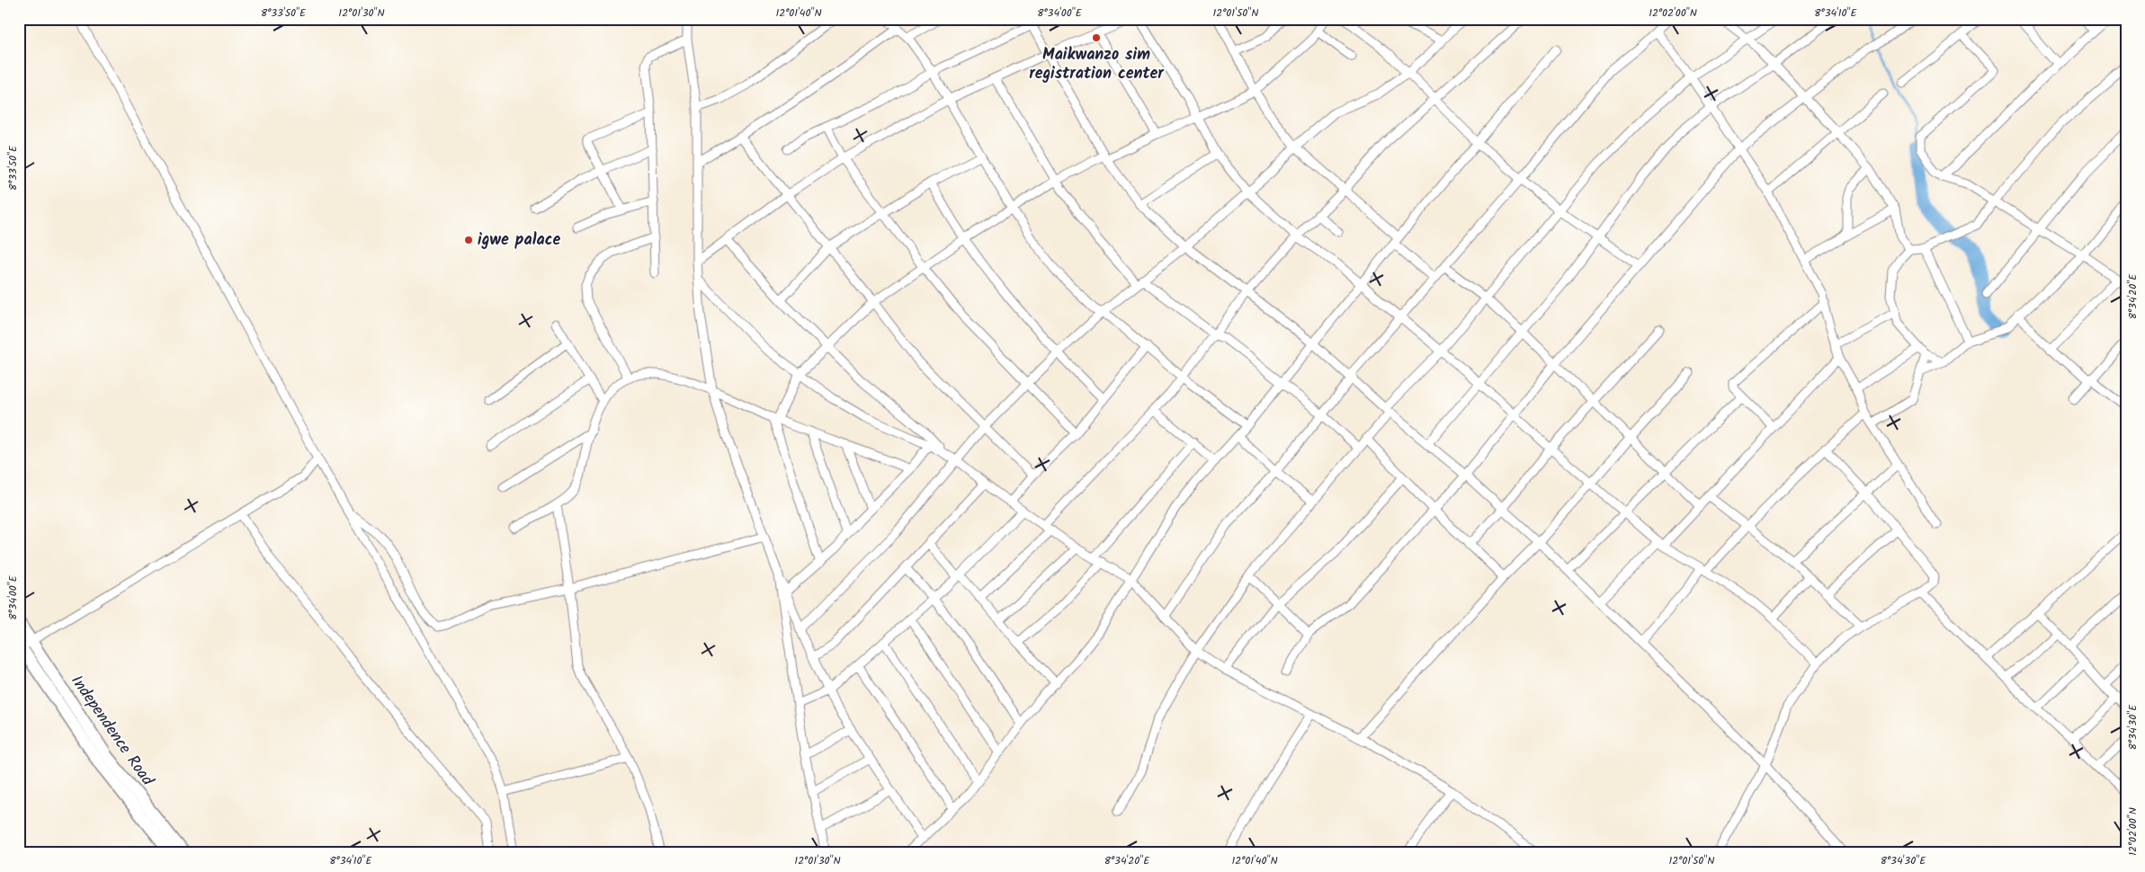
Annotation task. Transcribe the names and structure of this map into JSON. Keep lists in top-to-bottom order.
{
  "streets": {
    "main road": ["Independence Road"]
  },
  "places": ["Maikwanzo sim registration center", "igwe palace"],
  "coordinates": [
    "8°33'50\"E",
    "12°01'30\"N",
    "12°01'40\"N",
    "8°34'00\"E",
    "12°01'50\"N",
    "12°02'00\"N",
    "8°34'10\"E",
    "8°34'20\"E",
    "8°34'30\"E"
  ]
}
